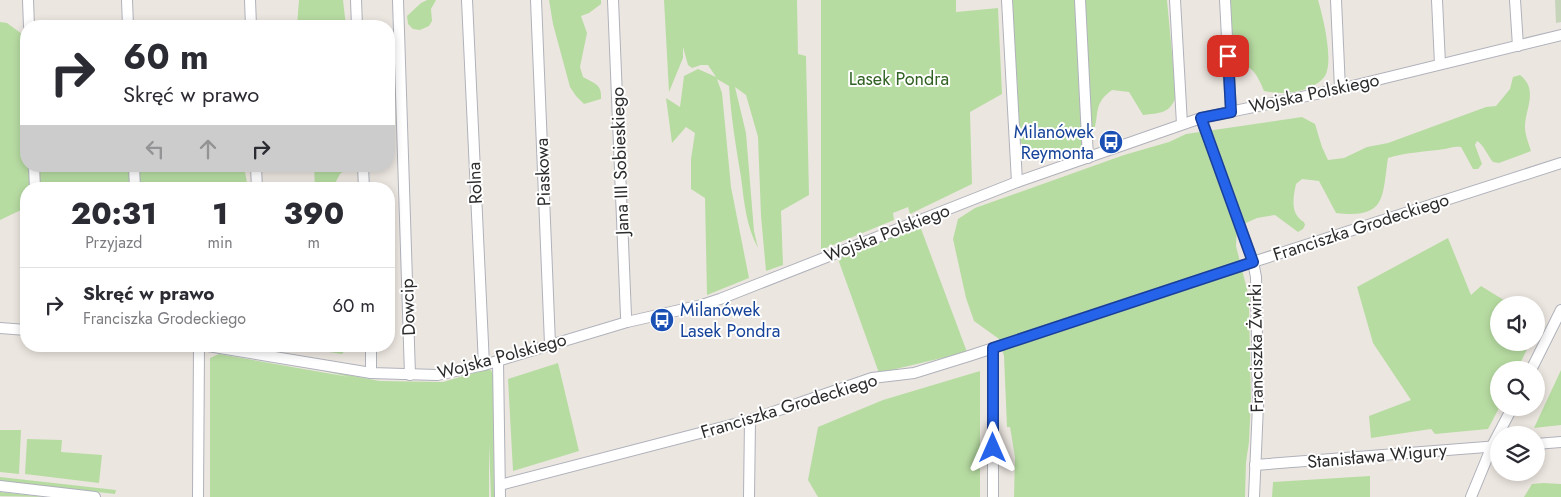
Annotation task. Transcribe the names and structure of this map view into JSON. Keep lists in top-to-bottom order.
{
  "streets": {
    "street": [
      "Wojska Polskiego",
      "Jana III Sobieskiego",
      "Piaskowa",
      "Rolna",
      "Franciszka Grodeckiego",
      "Dowcip",
      "Franciszka Żwirki",
      "Stanisława Wigury"
    ]
  },
  "crossings": [
    ["Wojska Polskiego", "Jana III Sobieskiego"],
    ["Wojska Polskiego", "Piaskowa"],
    ["Wojska Polskiego", "Rolna"],
    ["Wojska Polskiego", "Dowcip"],
    ["Wojska Polskiego", "Franciszka Żwirki"],
    ["Franciszka Grodeckiego", "Franciszka Żwirki"],
    ["Franciszka Żwirki", "Stanisława Wigury"]
  ],
  "parks": ["Lasek Pondra"],
  "places": {
    "bus stop": ["Milanówek Reymonta", "Milanówek Lasek Pondra"]
  },
  "page": {
    "turn": ["60 m", "Skręć w prawo"],
    "eta": [
      "20:31",
      "Przyjazd",
      "1",
      "min",
      "390",
      "m"
    ],
    "list": [
      {
        "name": "Skręć w prawo",
        "note": "Franciszka Grodeckiego",
        "value": "60 m"
      }
    ]
  }
}
